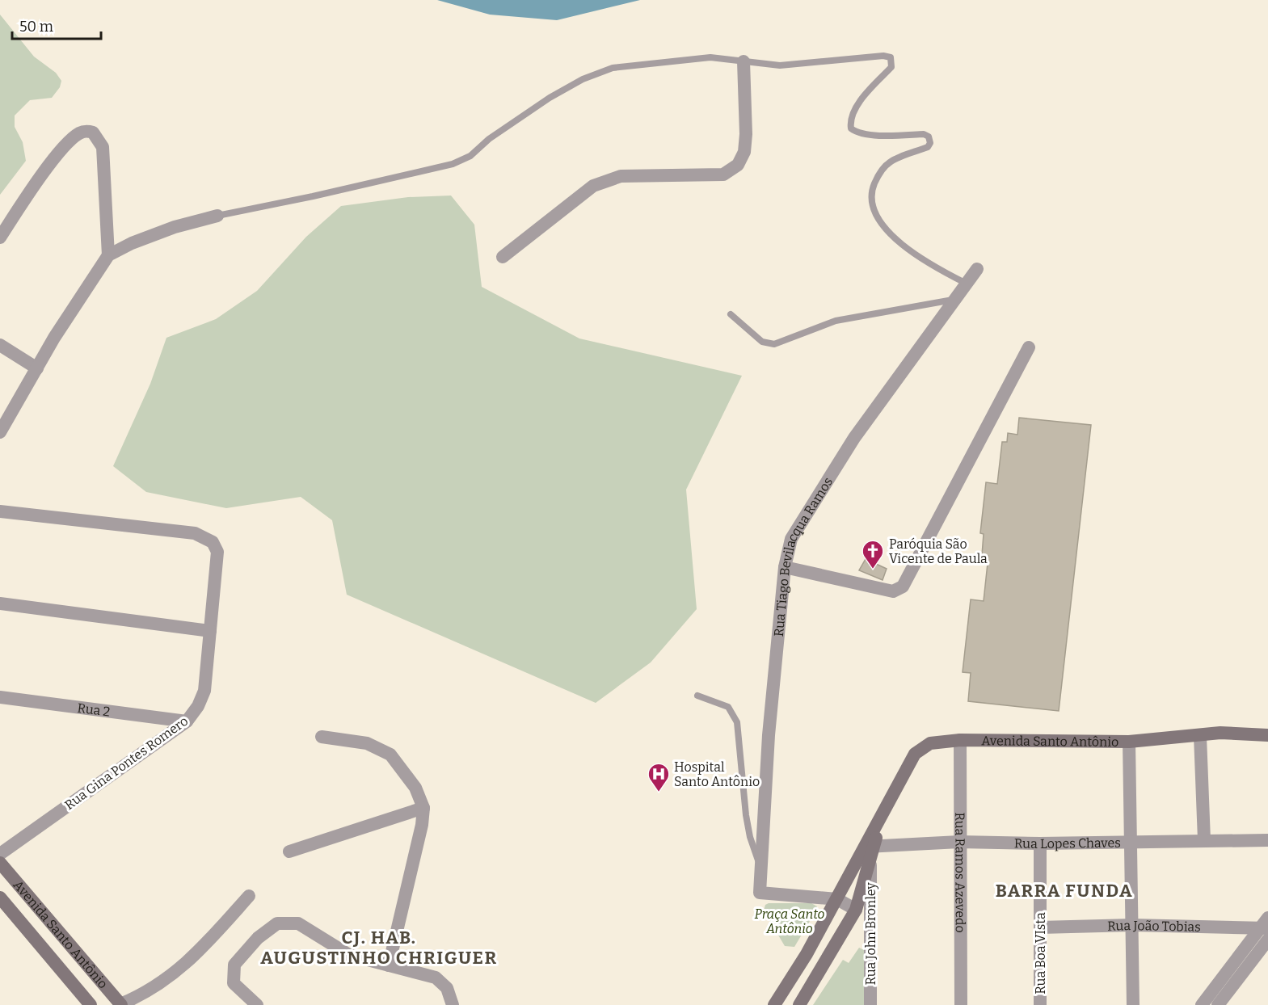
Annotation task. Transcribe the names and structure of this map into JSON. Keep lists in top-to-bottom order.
{
  "streets": {
    "main road": ["Avenida Santo Antônio"],
    "street": [
      "Rua Tiago Bevilacqua Ramos",
      "Rua 2",
      "Rua Gina Pontes Romero",
      "Rua Lopes Chaves",
      "Rua Ramos Azevedo",
      "Rua João Tobias",
      "Rua John Bronley",
      "Rua Boa VIsta"
    ]
  },
  "crossings": [
    ["Rua Tiago Bevilacqua Ramos", "Avenida Santo Antônio"],
    ["Rua 2", "Rua Gina Pontes Romero"],
    ["Avenida Santo Antônio", "Rua Lopes Chaves"],
    ["Avenida Santo Antônio", "Rua Ramos Azevedo"],
    ["Avenida Santo Antônio", "Rua John Bronley"],
    ["Rua Lopes Chaves", "Rua Ramos Azevedo"],
    ["Rua Lopes Chaves", "Rua Boa VIsta"],
    ["Rua João Tobias", "Rua Boa VIsta"]
  ],
  "districts": ["BARRA FUNDA", "CJ. HAB. AUGUSTINHO CHRIGUER"],
  "parks": ["Praça Santo Antônio"],
  "places": {
    "church": ["Paróquia São Vicente de Paula"],
    "hospital": ["Hospital Santo Antônio"]
  },
  "scale_bar": "50 m"
}
